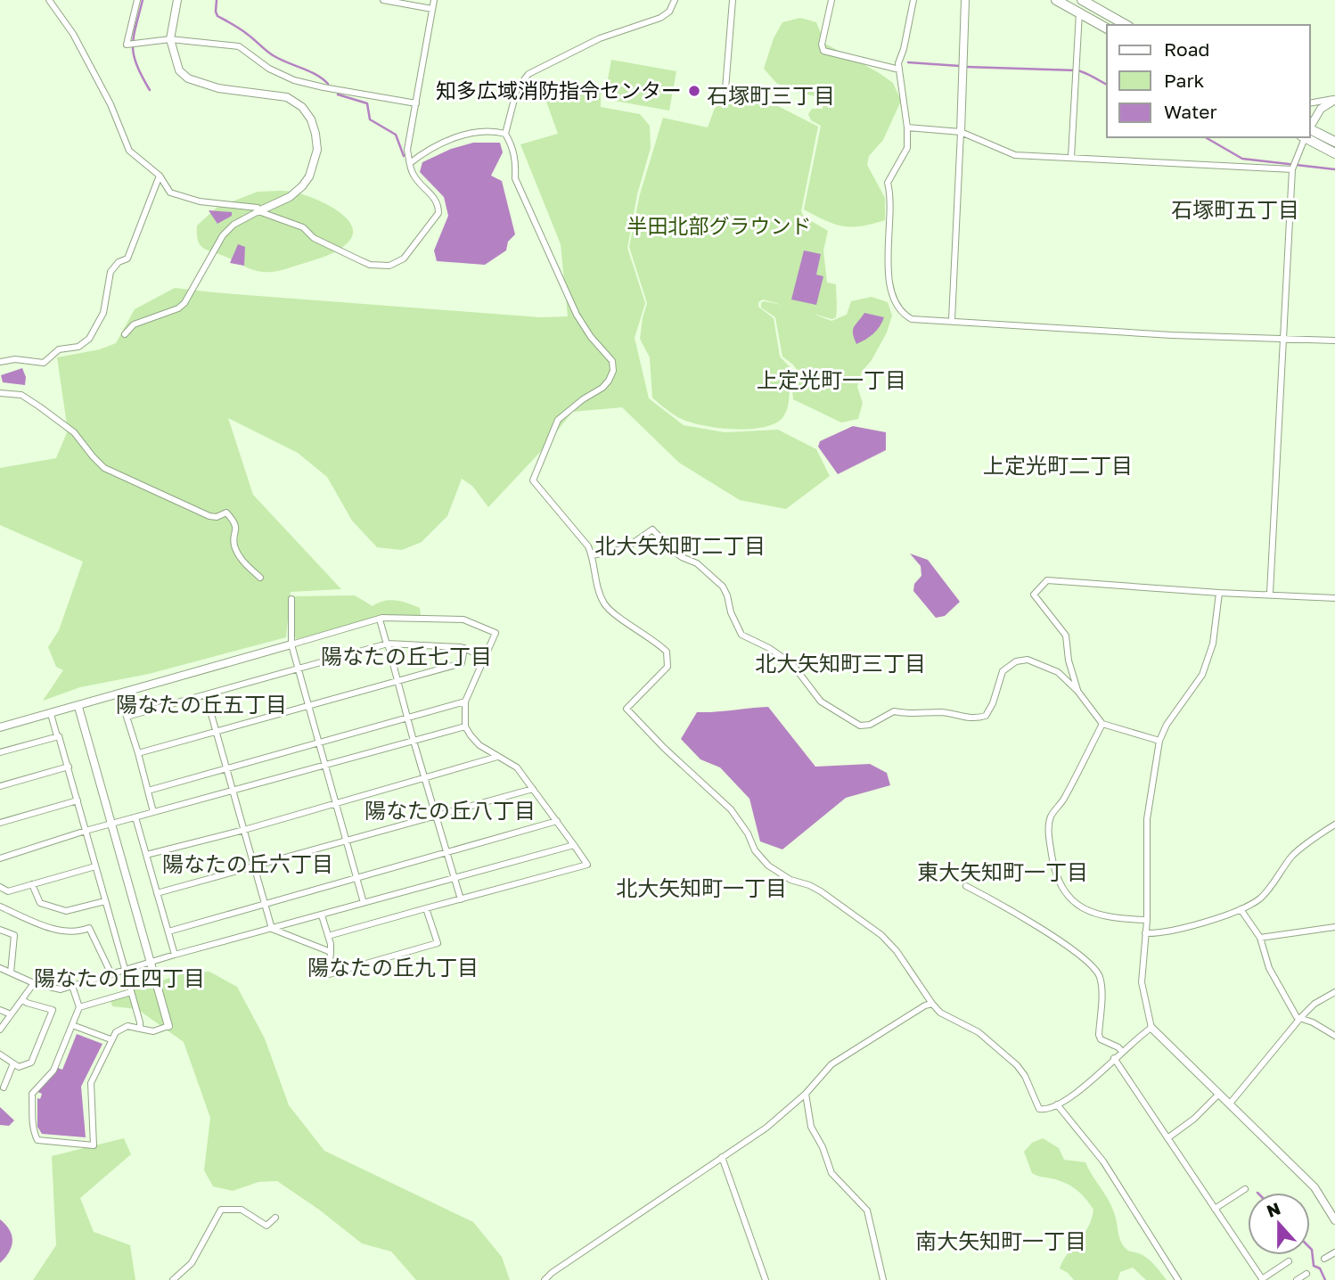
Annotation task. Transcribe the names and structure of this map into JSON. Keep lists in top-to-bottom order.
{
  "districts": [
    "石塚町三丁目",
    "石塚町五丁目",
    "上定光町一丁目",
    "上定光町二丁目",
    "北大矢知町二丁目",
    "陽なたの丘七丁目",
    "北大矢知町三丁目",
    "陽なたの丘五丁目",
    "陽なたの丘八丁目",
    "陽なたの丘六丁目",
    "東大矢知町一丁目",
    "北大矢知町一丁目",
    "陽なたの丘九丁目",
    "陽なたの丘四丁目",
    "南大矢知町一丁目"
  ],
  "parks": ["半田北部グラウンド"],
  "places": ["知多広域消防指令センター"],
  "legend": ["Road", "Park", "Water"],
  "north": "top"
}
